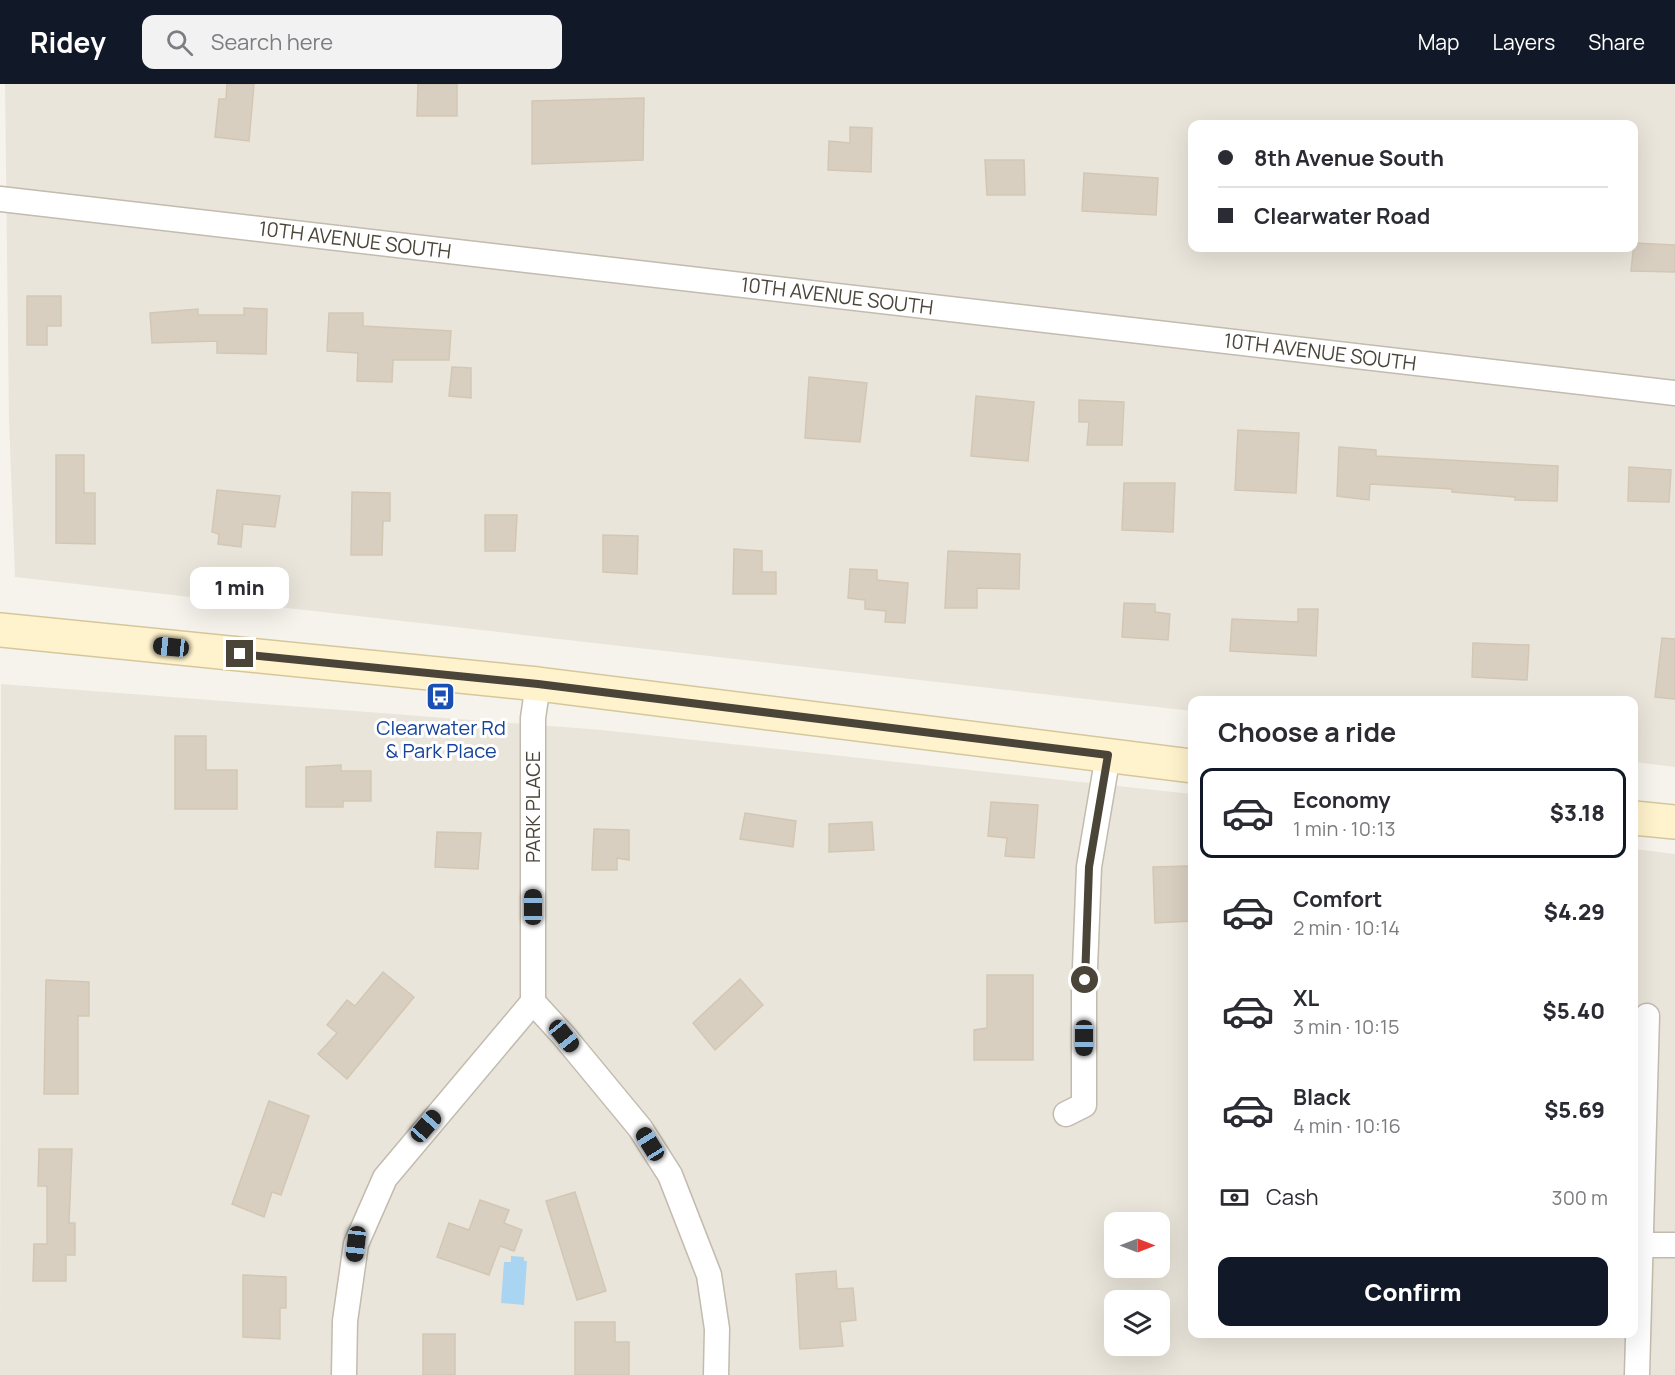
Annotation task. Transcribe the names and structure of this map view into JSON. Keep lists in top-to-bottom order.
{
  "streets": {
    "street": ["10TH AVENUE SOUTH", "PARK PLACE"]
  },
  "places": {
    "bus stop": ["Clearwater Rd & Park Place"]
  },
  "north": "right",
  "page": {
    "header": "Ridey",
    "search": "Search here",
    "nav": ["Map", "Layers", "Share"],
    "banner": ["8th Avenue South", "Clearwater Road"],
    "bubble": "1 min",
    "heading": "Choose a ride",
    "list": [
      {
        "name": "Economy",
        "note": "1 min · 10:13",
        "value": "$3.18"
      },
      {
        "name": "Comfort",
        "note": "2 min · 10:14",
        "value": "$4.29"
      },
      {
        "name": "XL",
        "note": "3 min · 10:15",
        "value": "$5.40"
      },
      {
        "name": "Black",
        "note": "4 min · 10:16",
        "value": "$5.69"
      }
    ],
    "pay": ["Cash", "300 m"],
    "buttons": "Confirm"
  }
}
